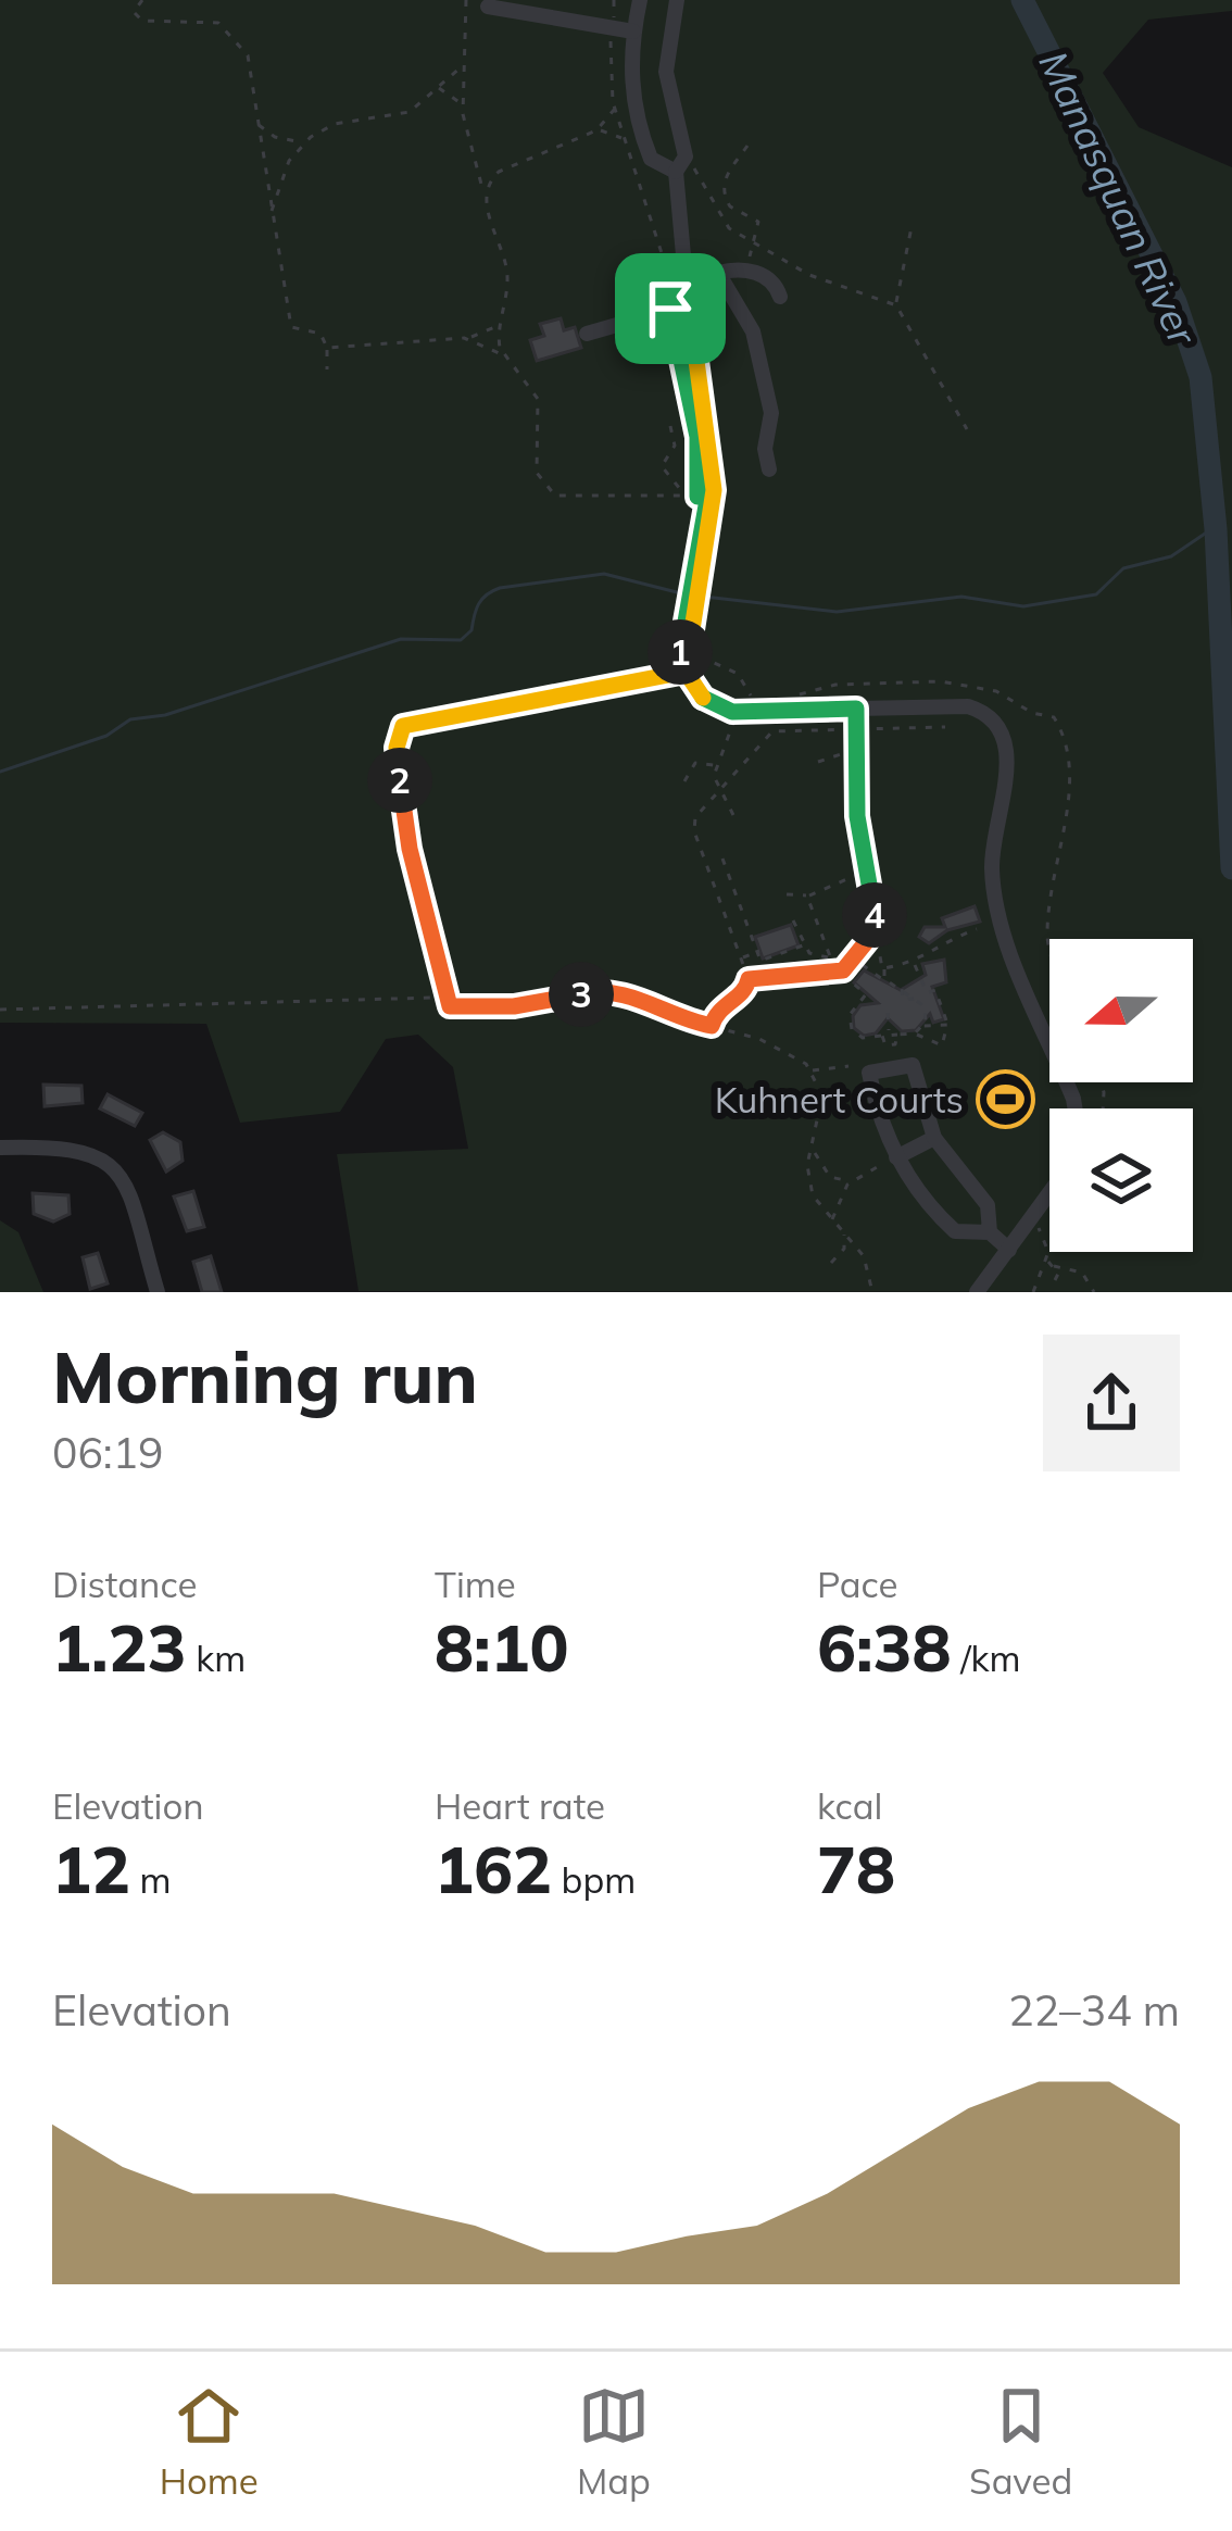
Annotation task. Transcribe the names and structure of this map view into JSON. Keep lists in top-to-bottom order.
{
  "water": ["Manasquan River"],
  "places": {
    "sports": ["Kuhnert Courts"]
  },
  "north": "left",
  "page": {
    "pins": [
      "1",
      "2",
      "4",
      "3"
    ],
    "heading": ["Morning run", "06:19"],
    "stats": [
      ["Distance", "1.23 km"],
      ["Time", "8:10"],
      ["Pace", "6:38 /km"],
      ["Elevation", "12 m"],
      ["Heart rate", "162 bpm"],
      ["kcal", "78"]
    ],
    "chart": ["Elevation", "22–34 m"],
    "tabs": ["Home", "Map", "Saved"]
  }
}
